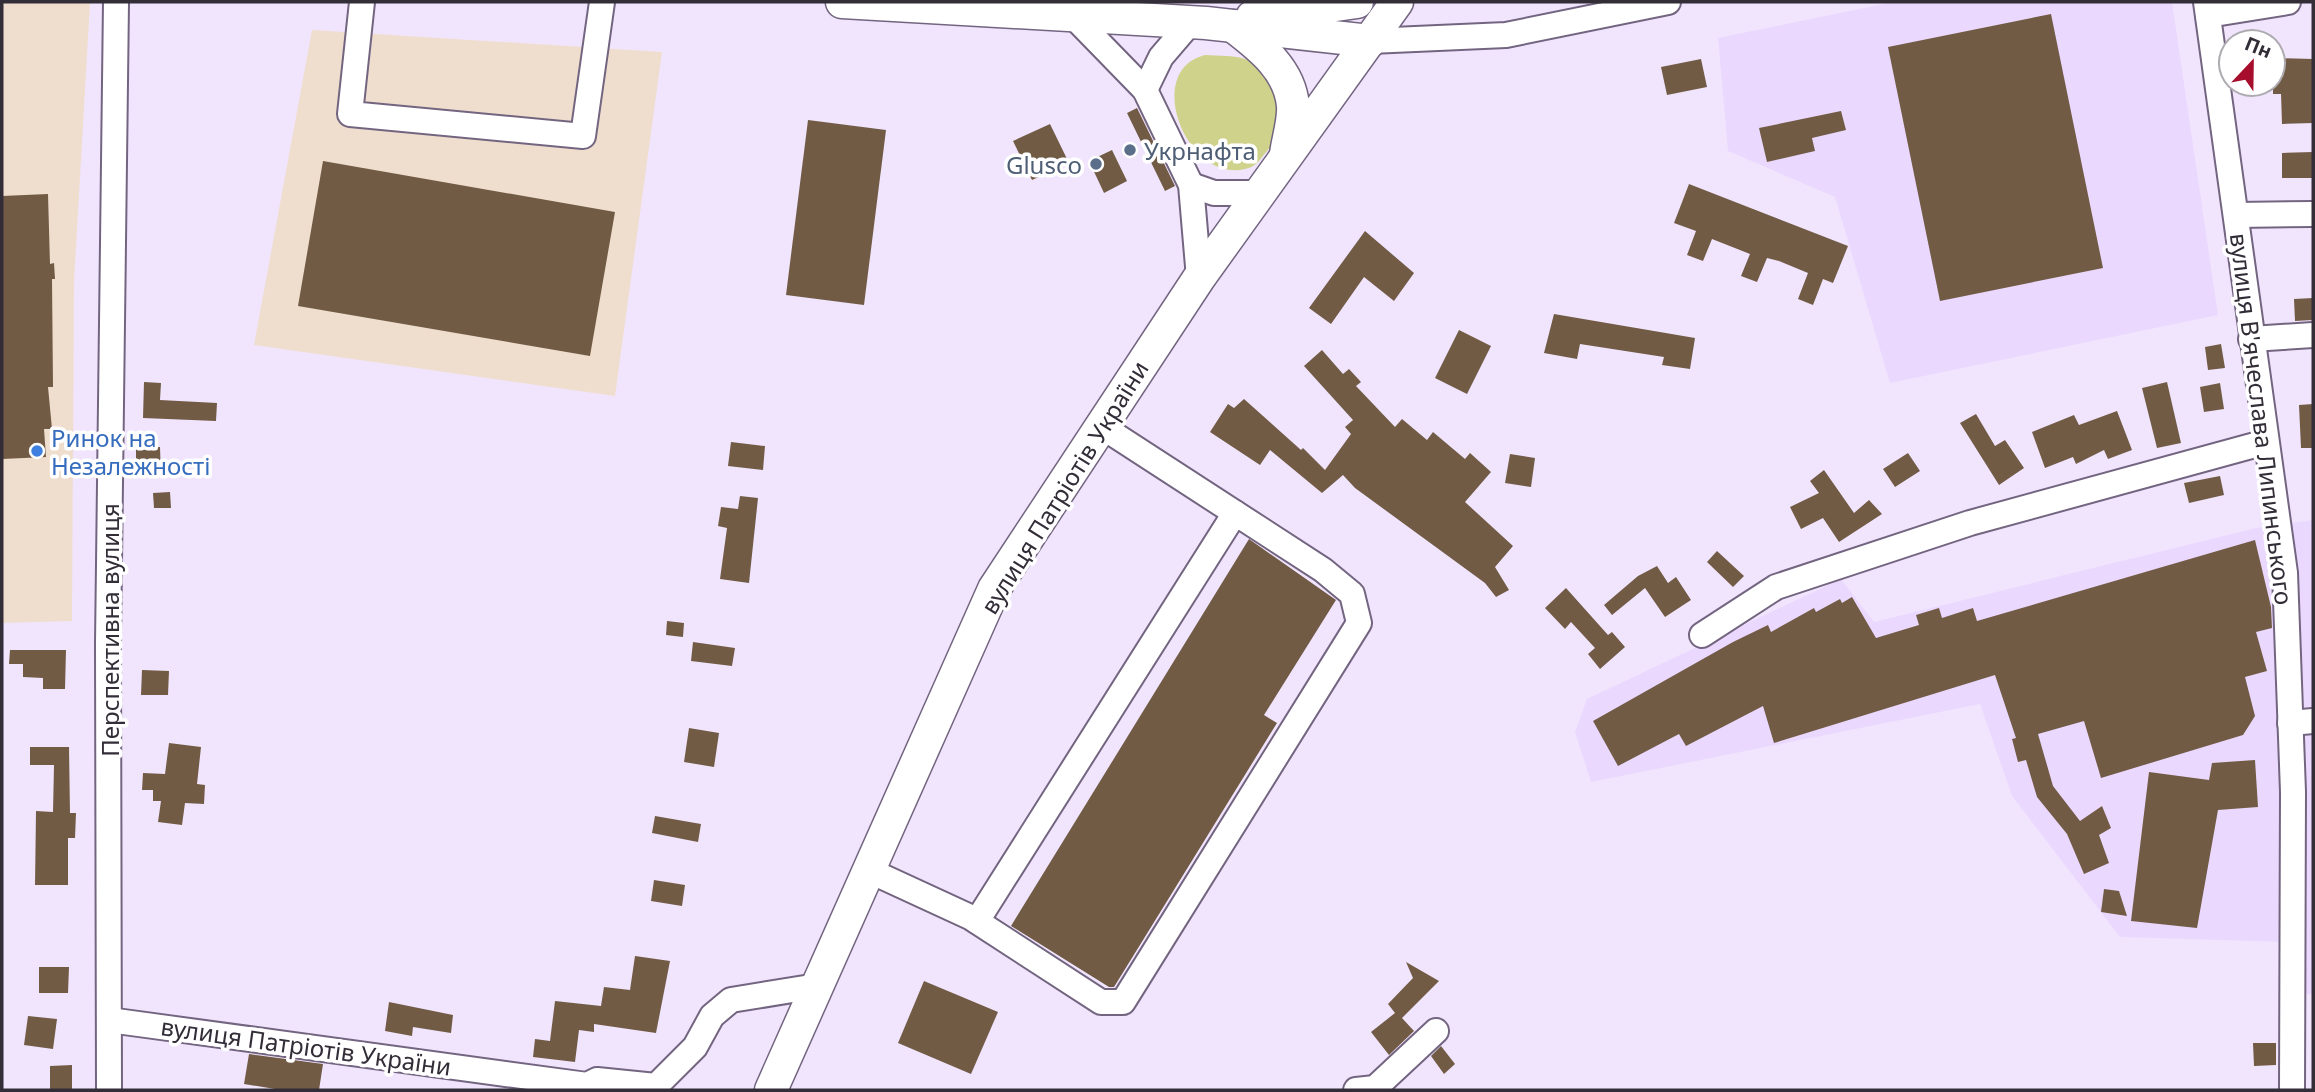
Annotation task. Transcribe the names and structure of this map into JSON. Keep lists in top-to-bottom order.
{
  "streets": {
    "main road": ["вулиця Патріотів України"],
    "street": ["вулиця В'ячеслава Липинського", "Перспективна вулиця"]
  },
  "crossings": [
    ["вулиця Патріотів України", "Перспективна вулиця"]
  ],
  "places": ["Укрнафта", "Glusco", "Ринок на Незалежності"],
  "north": "top"
}
